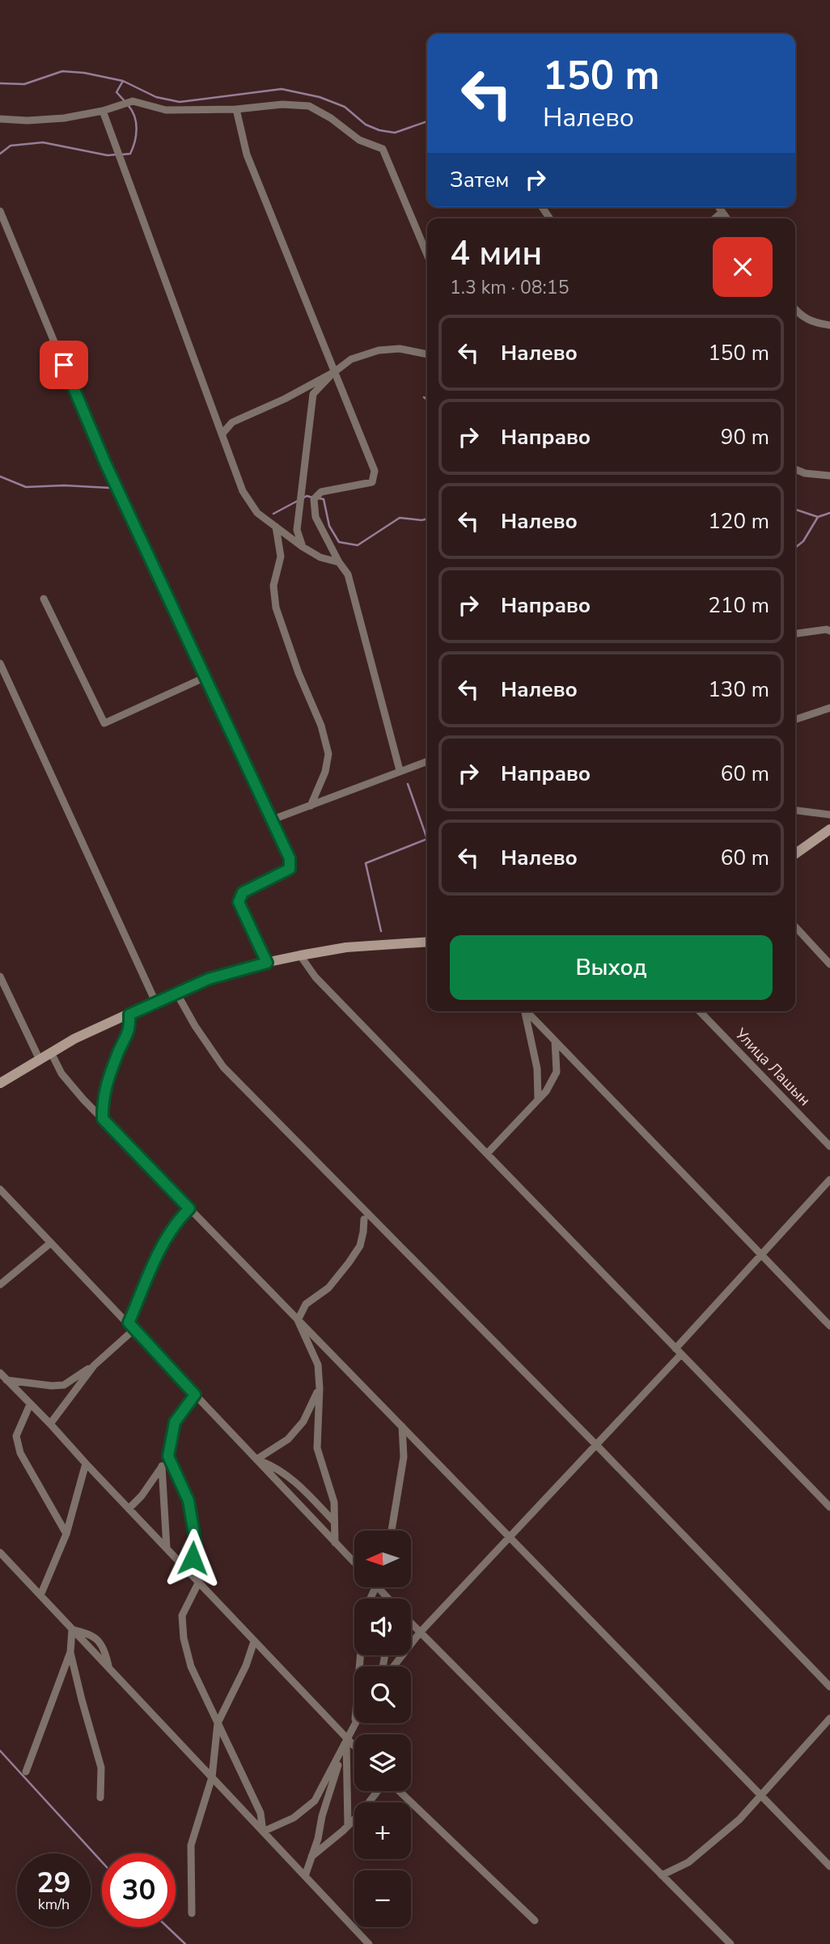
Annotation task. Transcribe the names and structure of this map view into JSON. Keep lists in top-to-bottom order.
{
  "streets": {
    "street": ["Улица Лашын"]
  },
  "north": "left",
  "page": {
    "turn": ["150 m", "Налево"],
    "then": "Затем",
    "heading": ["4 мин", "1.3 km · 08:15"],
    "list": [
      {
        "name": "Налево",
        "value": "150 m"
      },
      {
        "name": "Направо",
        "value": "90 m"
      },
      {
        "name": "Налево",
        "value": "120 m"
      },
      {
        "name": "Направо",
        "value": "210 m"
      },
      {
        "name": "Налево",
        "value": "130 m"
      },
      {
        "name": "Направо",
        "value": "60 m"
      },
      {
        "name": "Налево",
        "value": "60 m"
      }
    ],
    "buttons": "Выход",
    "map_buttons": ["+", "−"],
    "speed": "29 km/h",
    "limit": "30"
  }
}
